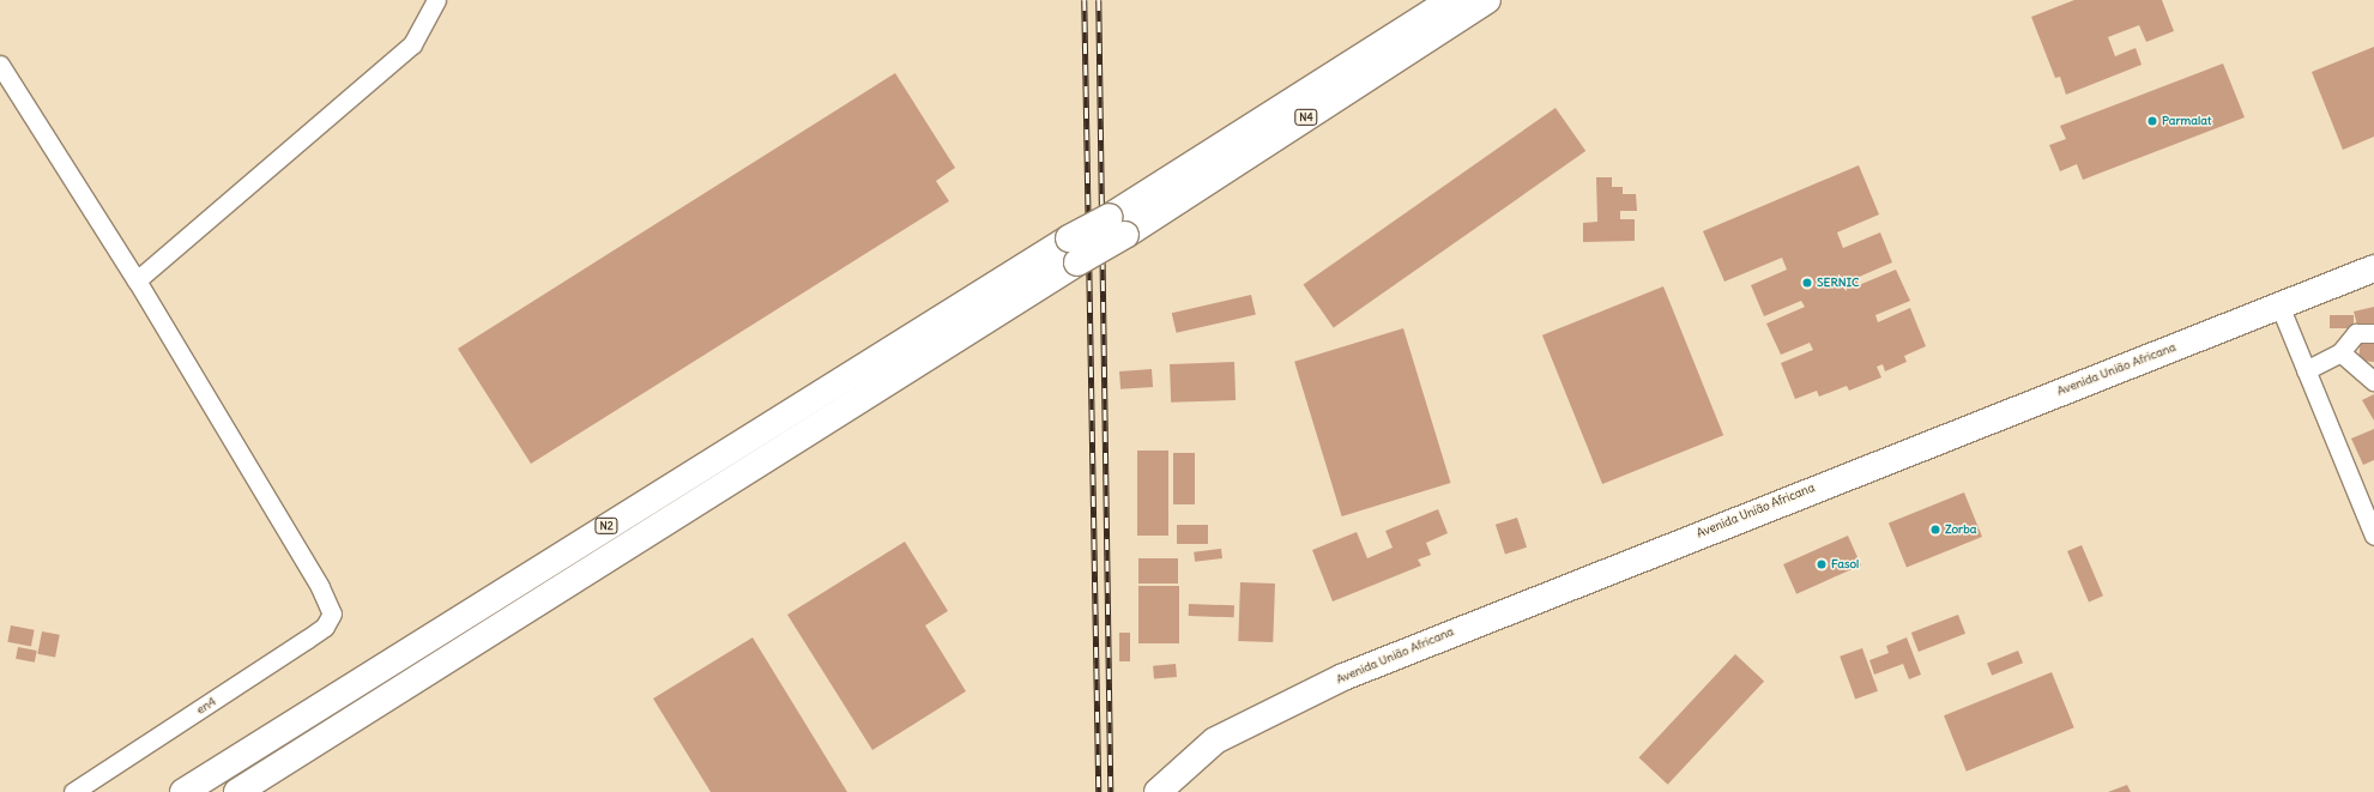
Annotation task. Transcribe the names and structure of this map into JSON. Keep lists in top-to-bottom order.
{
  "streets": {
    "main road": ["N4", "Avenida União Africana", "N2"],
    "street": ["en4"]
  },
  "crossings": [
    ["N4", "N2"]
  ],
  "places": [
    "Parmalat",
    "SERNIC",
    "Zorba",
    "Fasol"
  ]
}
